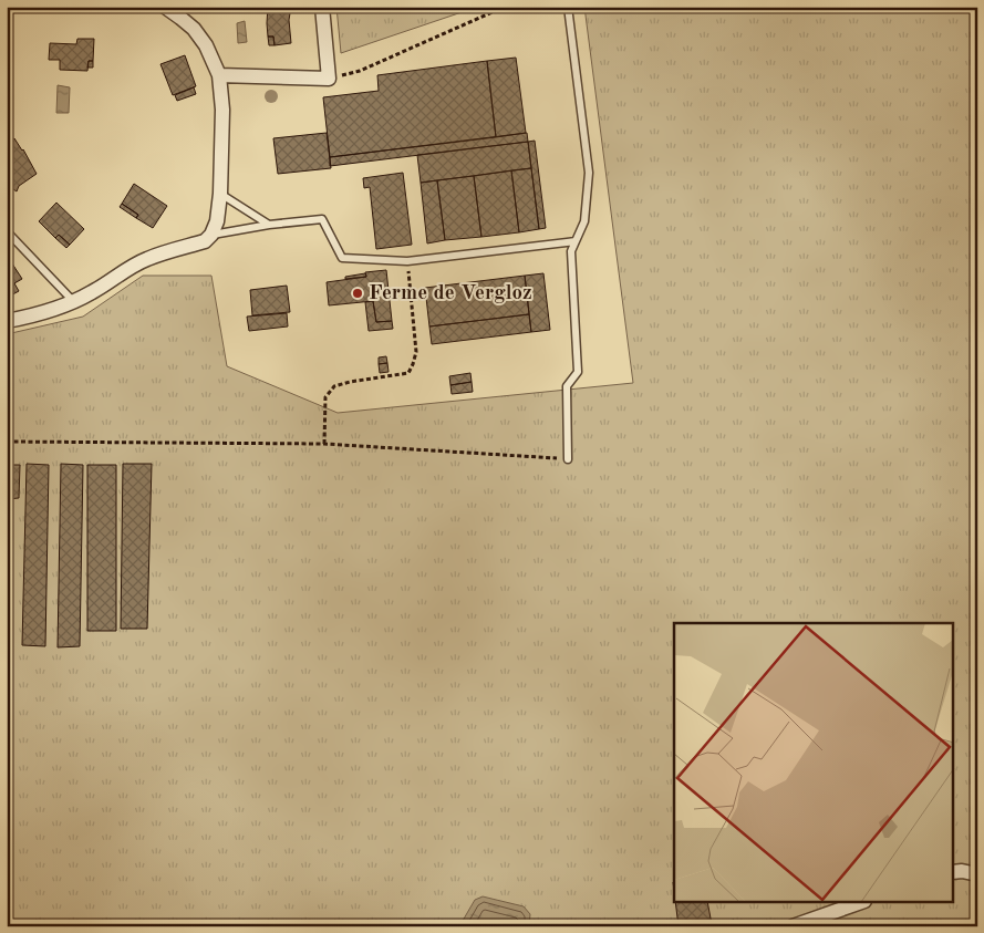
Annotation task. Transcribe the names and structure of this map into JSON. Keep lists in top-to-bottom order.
{
  "places": ["Ferme de Vergloz"]
}
